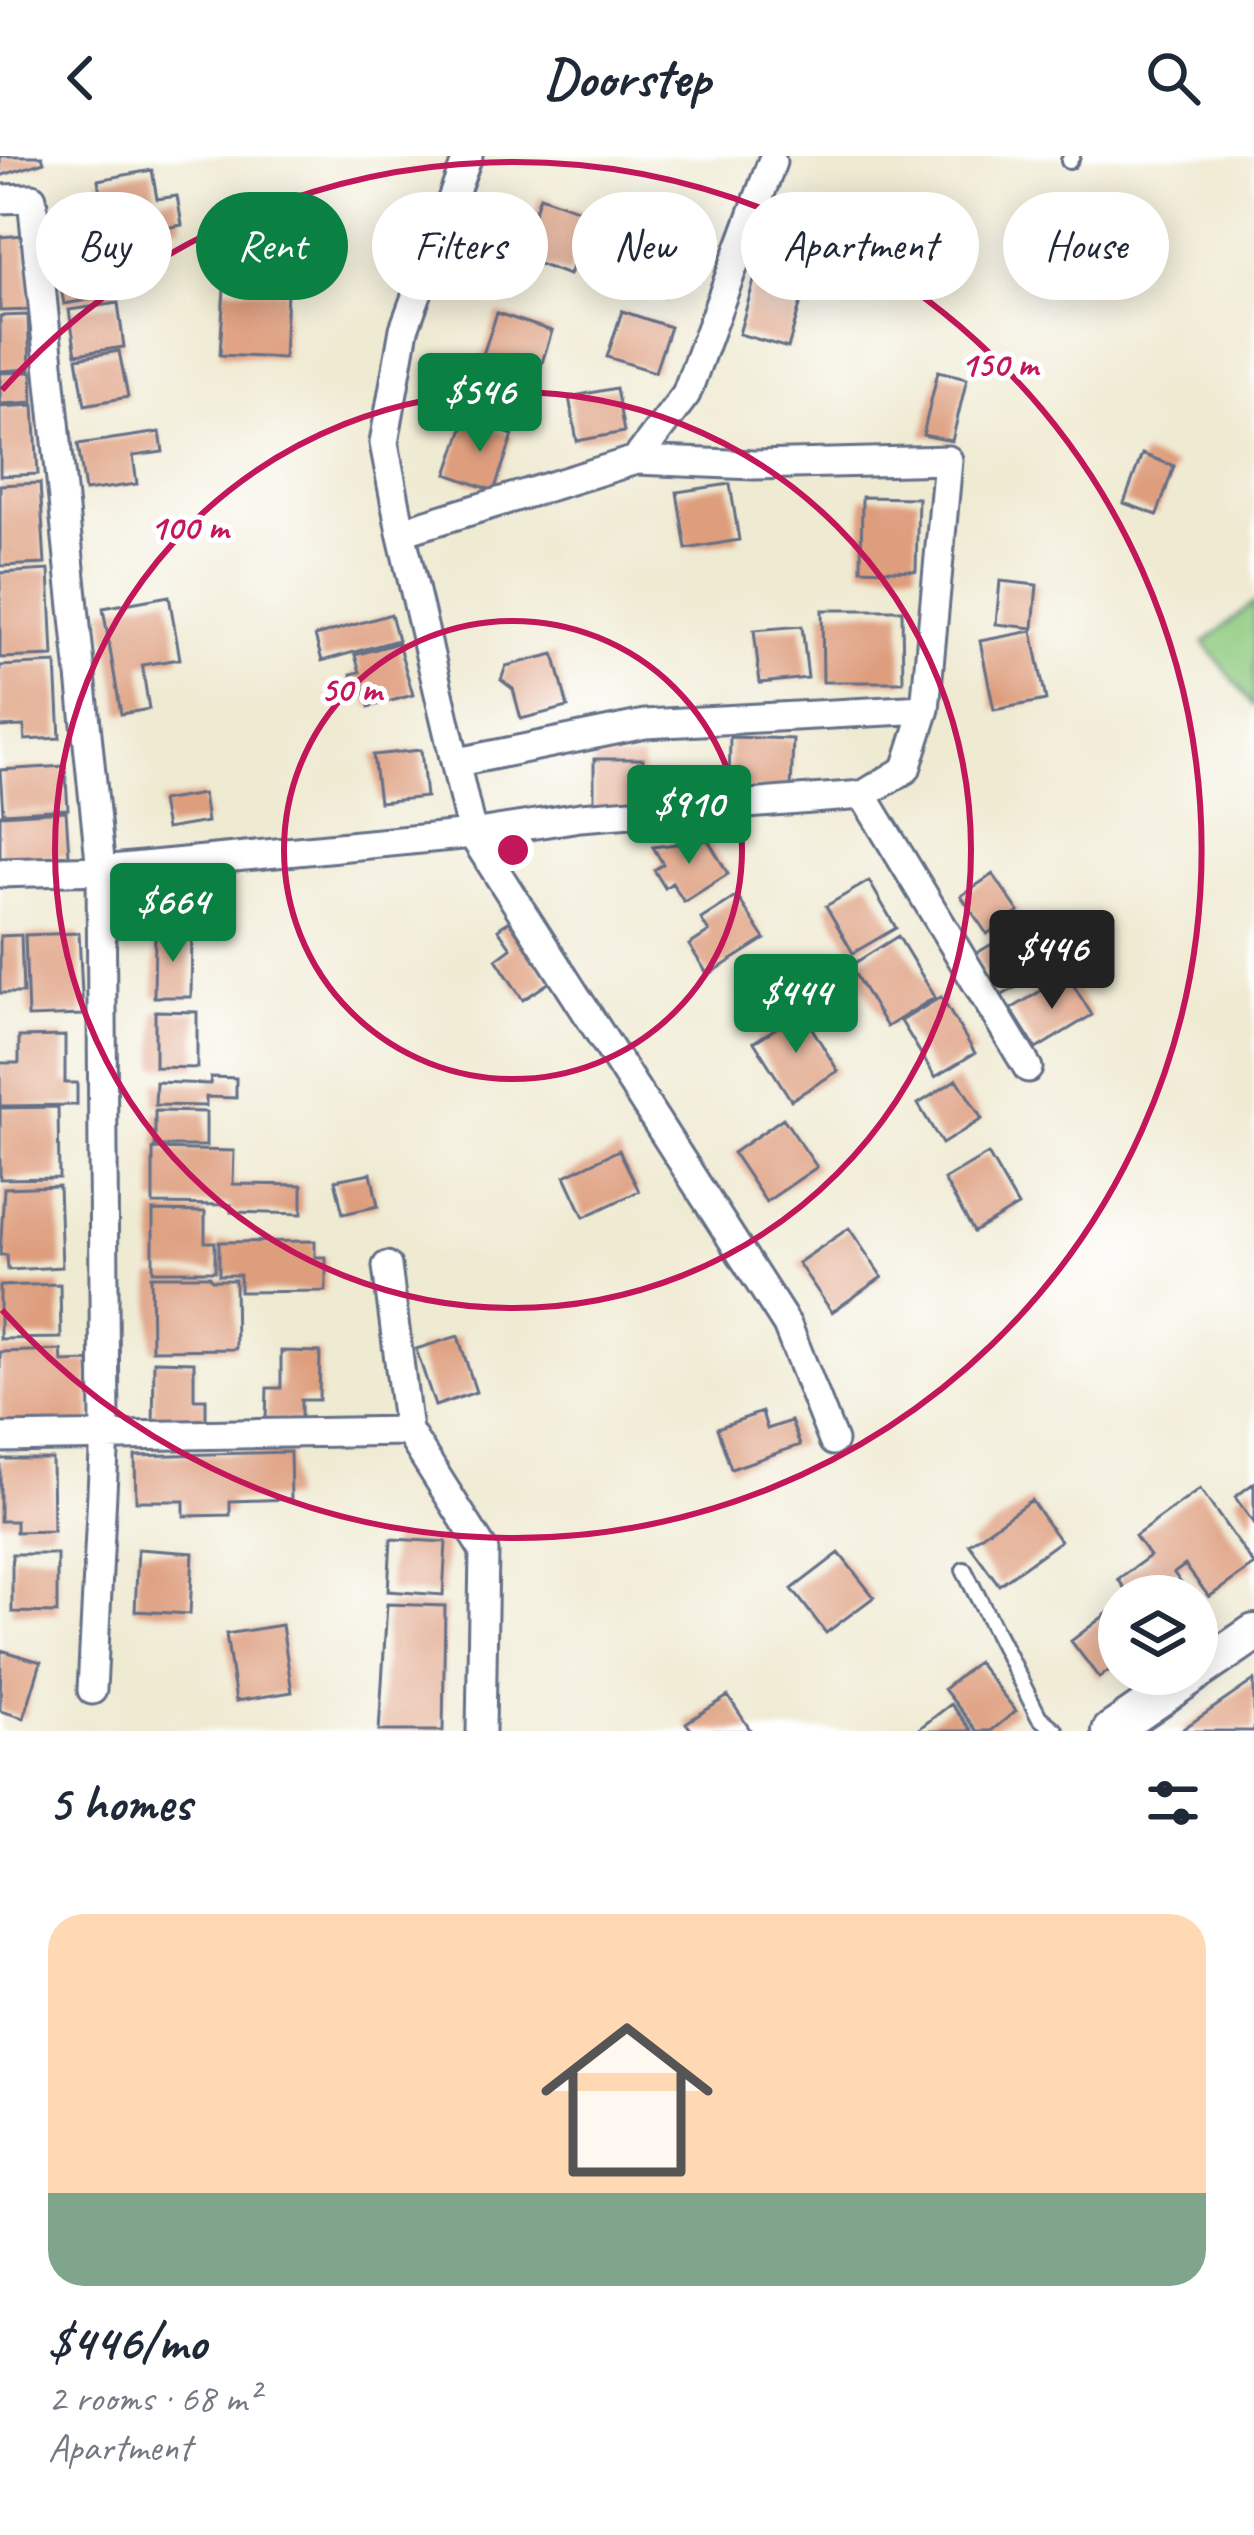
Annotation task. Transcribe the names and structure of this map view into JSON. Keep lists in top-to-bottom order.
{
  "page": {
    "header": "Doorstep",
    "chip": [
      "Buy",
      "Rent",
      "Filters",
      "New",
      "Apartment",
      "House"
    ],
    "price": [
      "$546",
      "$910",
      "$664",
      "$446",
      "$444"
    ],
    "heading": "5 homes",
    "list": [
      {
        "name": "$446/mo",
        "note": "2 rooms · 68 m² · Apartment"
      }
    ]
  },
  "rings": ["150 m", "100 m", "50 m"]
}
